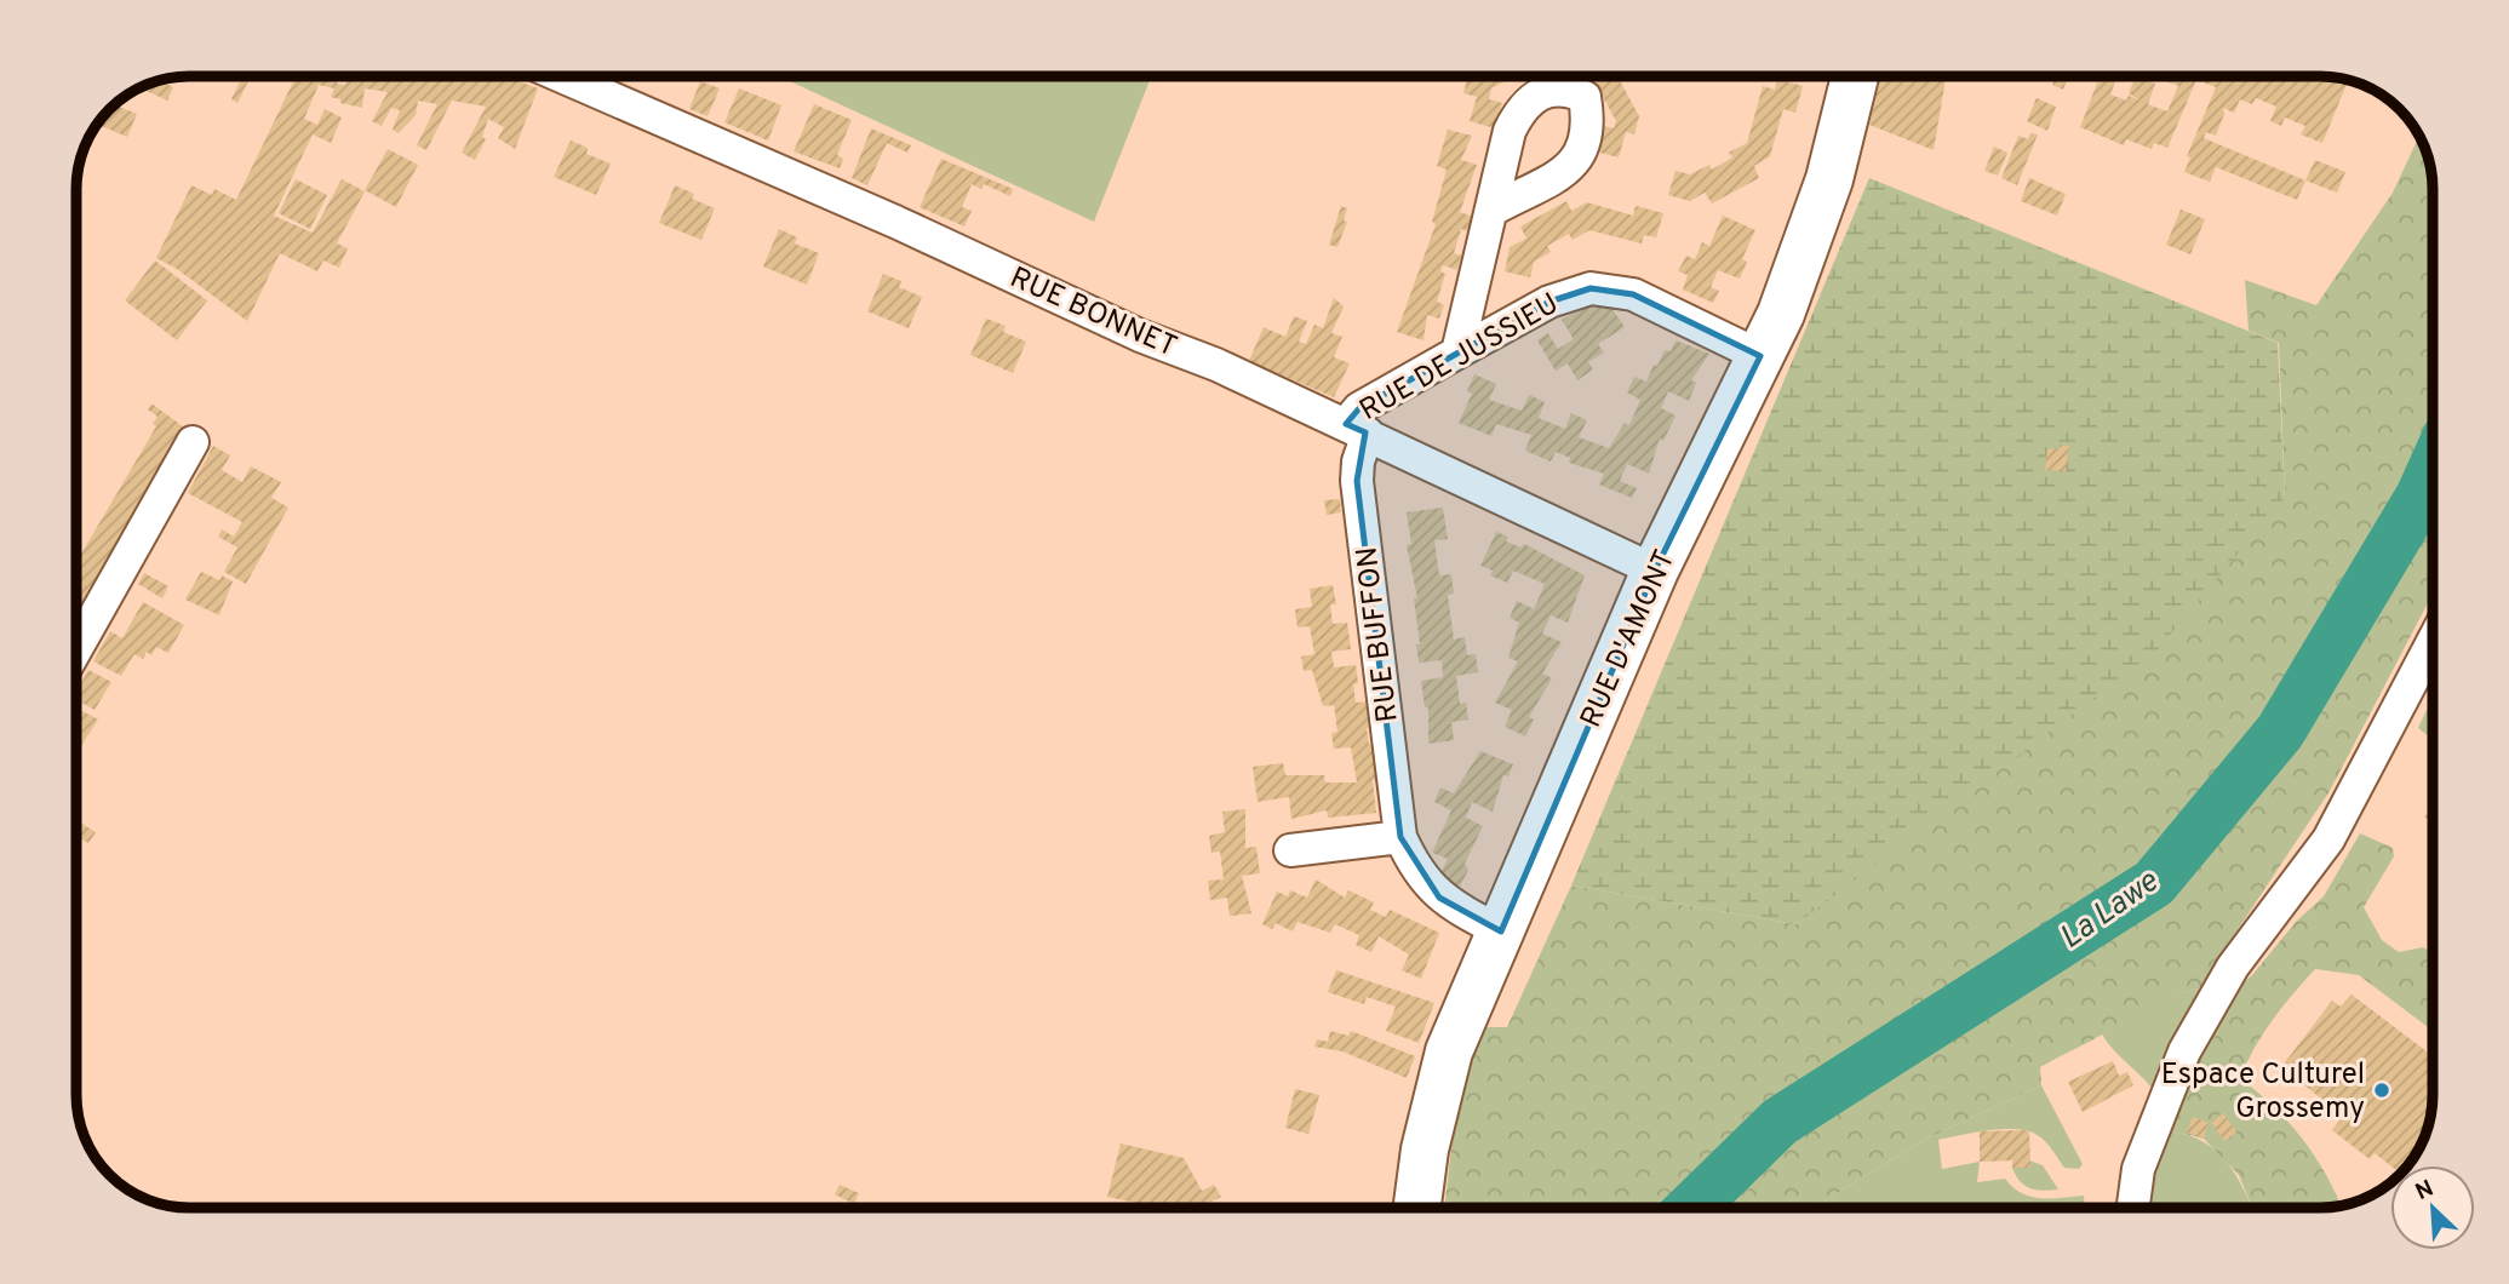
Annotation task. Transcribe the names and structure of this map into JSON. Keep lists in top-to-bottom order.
{
  "streets": {
    "street": [
      "RUE BONNET",
      "RUE DE JUSSIEU",
      "RUE BUFFON",
      "RUE D'AMONT"
    ]
  },
  "crossings": [
    ["RUE BONNET", "RUE DE JUSSIEU"],
    ["RUE BONNET", "RUE BUFFON"],
    ["RUE BONNET", "RUE D'AMONT"],
    ["RUE DE JUSSIEU", "RUE BUFFON"],
    ["RUE DE JUSSIEU", "RUE D'AMONT"],
    ["RUE BUFFON", "RUE D'AMONT"]
  ],
  "water": ["La Lawe"],
  "places": ["Espace Culturel Grossemy"],
  "north": "top left"
}
